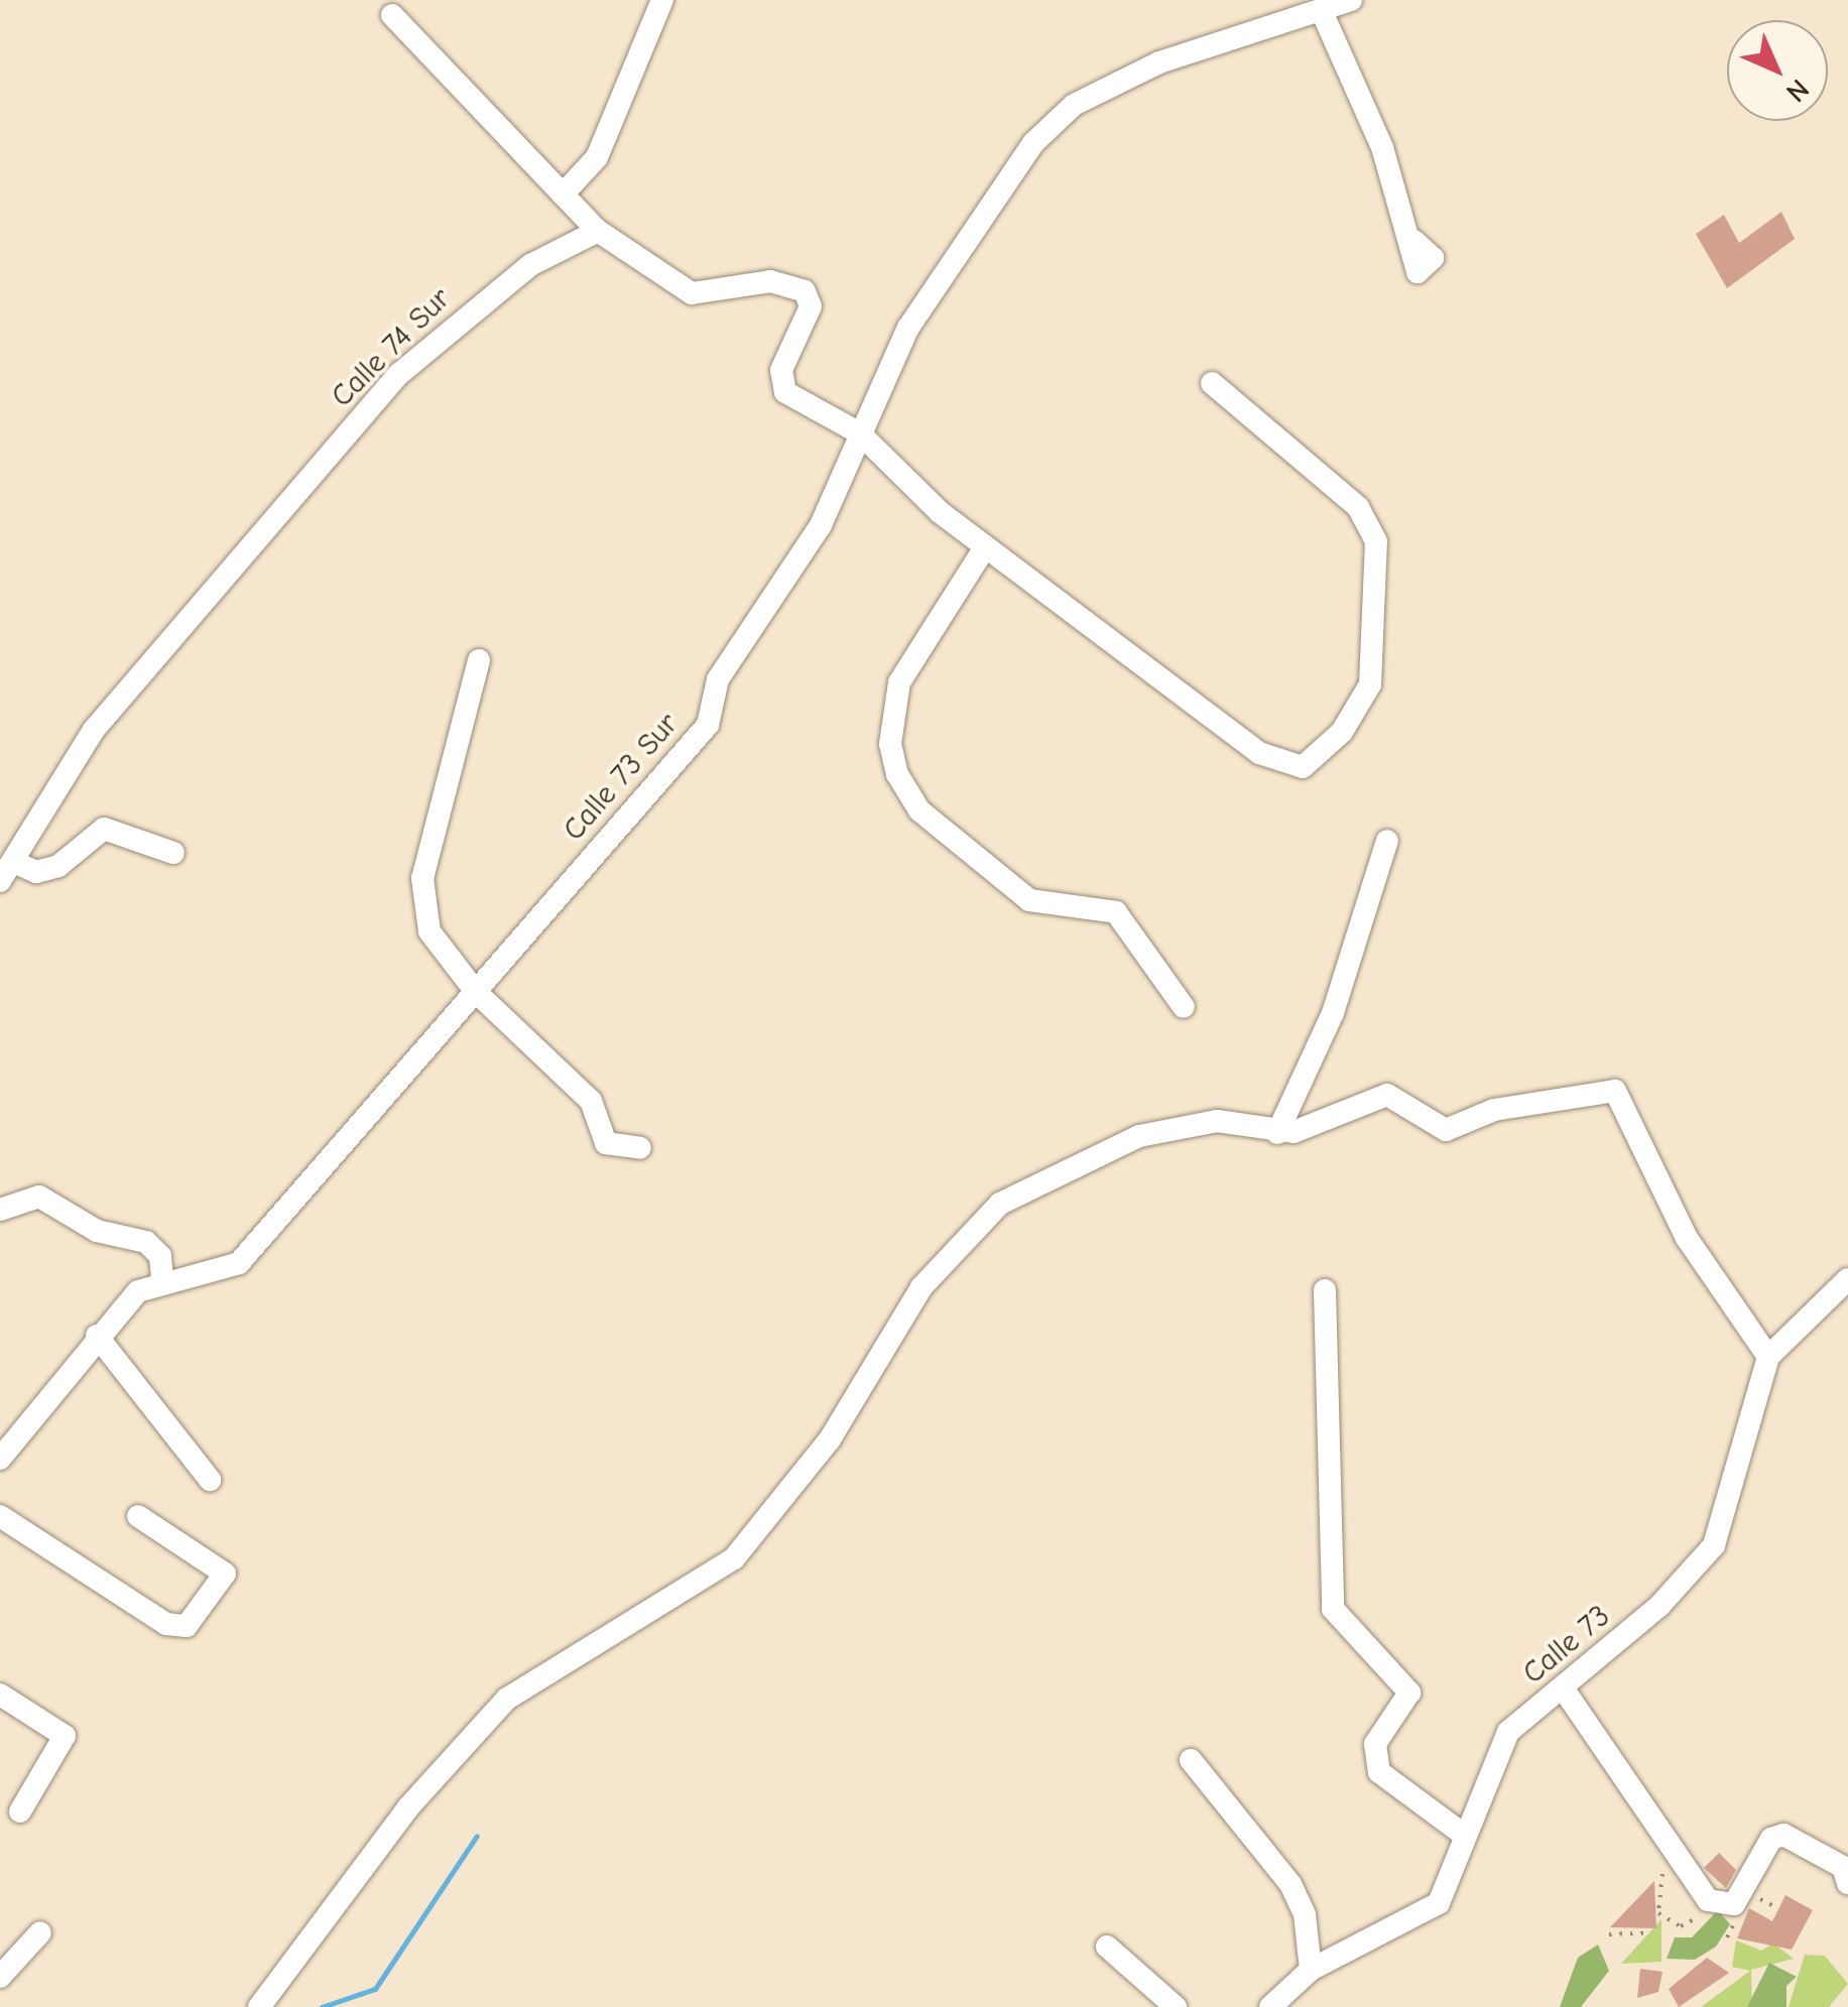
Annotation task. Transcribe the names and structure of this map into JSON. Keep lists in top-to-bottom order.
{
  "streets": {
    "street": ["Calle 74 Sur", "Calle 73 Sur", "Calle 73"]
  },
  "north": "bottom right"
}
